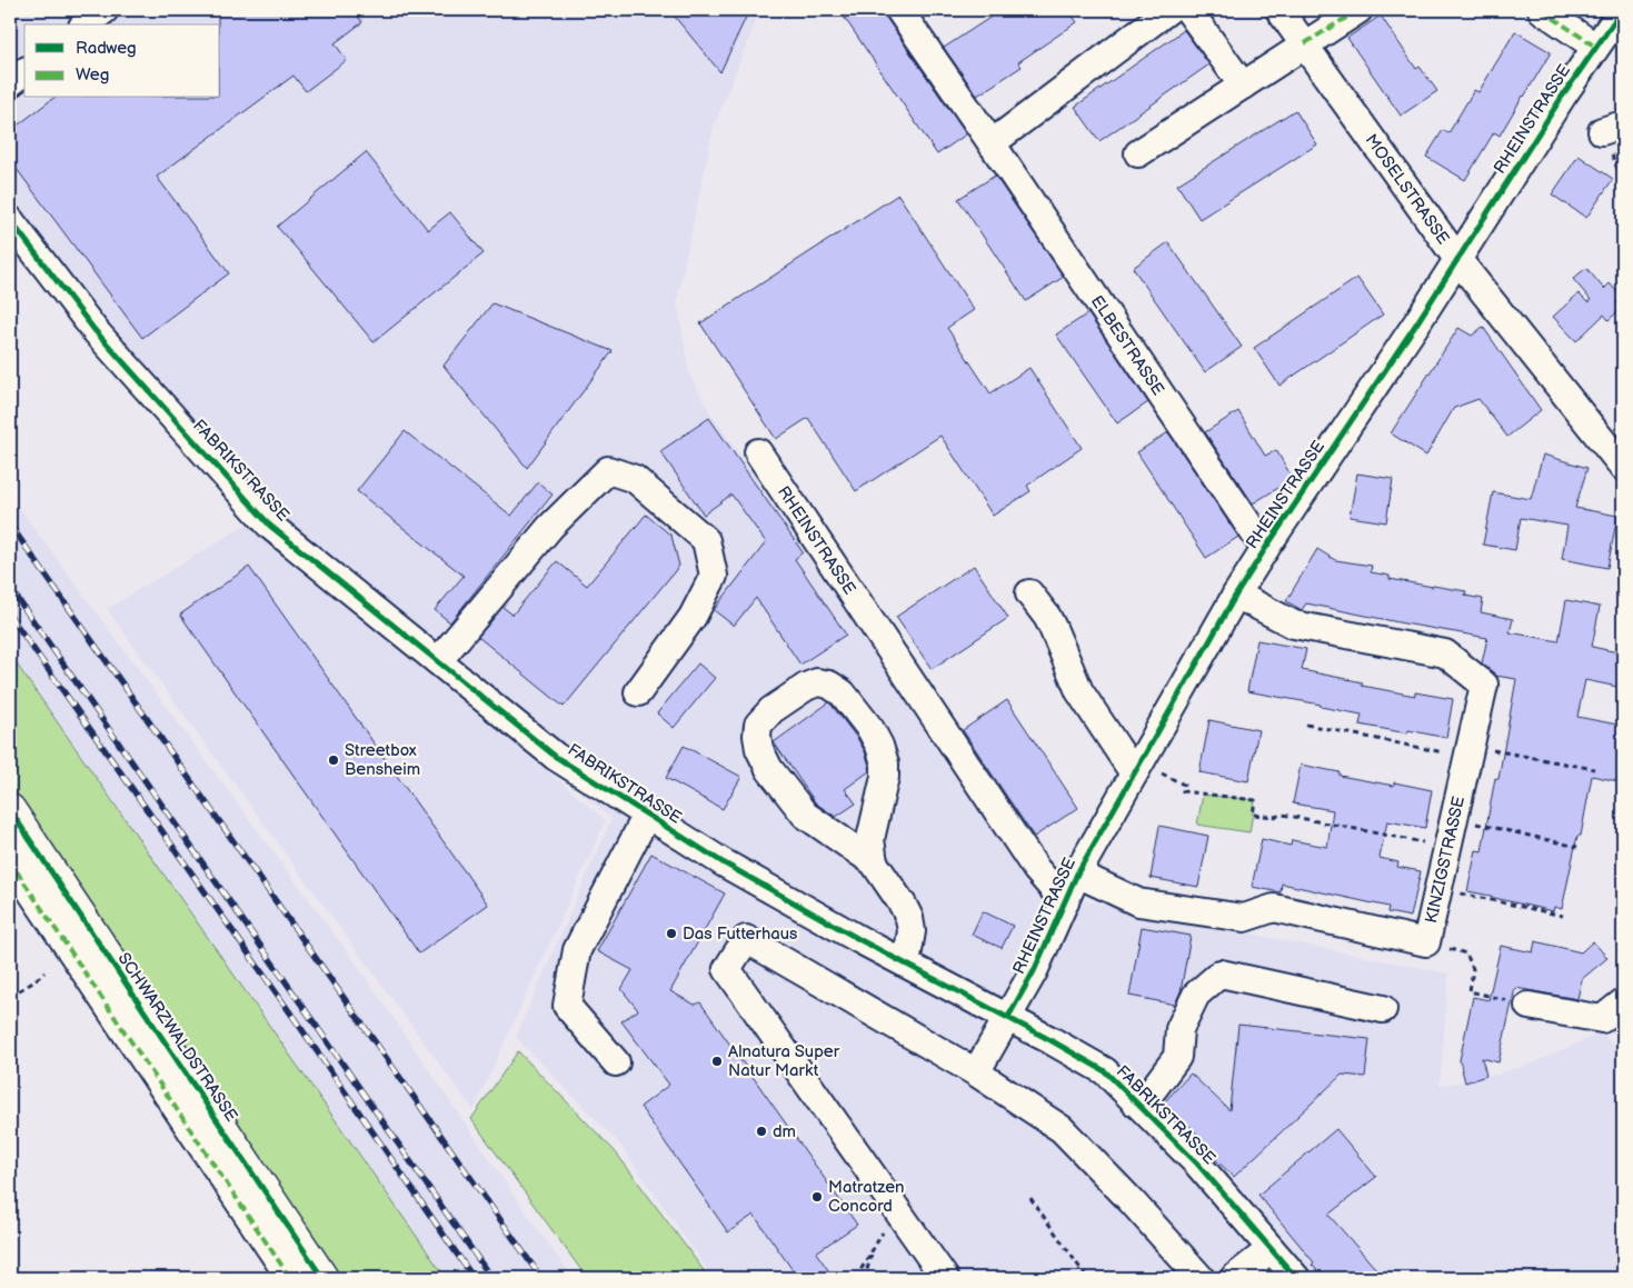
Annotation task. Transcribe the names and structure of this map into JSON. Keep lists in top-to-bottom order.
{
  "streets": {
    "main road": ["SCHWARZWALDSTRASSE"],
    "street": [
      "RHEINSTRASSE",
      "MOSELSTRASSE",
      "ELBESTRASSE",
      "FABRIKSTRASSE",
      "KINZIGSTRASSE"
    ]
  },
  "crossings": [
    ["RHEINSTRASSE", "MOSELSTRASSE"],
    ["RHEINSTRASSE", "ELBESTRASSE"],
    ["RHEINSTRASSE", "FABRIKSTRASSE"],
    ["RHEINSTRASSE", "KINZIGSTRASSE"]
  ],
  "places": [
    "Streetbox Bensheim",
    "Das Futterhaus",
    "Alnatura Super Natur Markt",
    "dm",
    "Matratzen Concord"
  ],
  "legend": ["Radweg", "Weg"]
}
